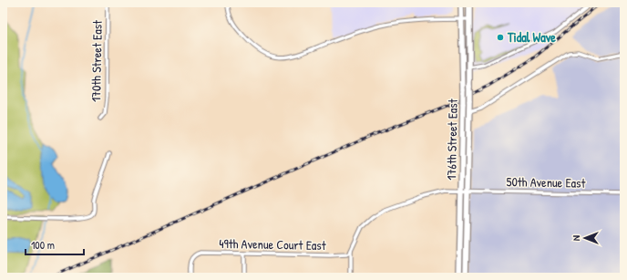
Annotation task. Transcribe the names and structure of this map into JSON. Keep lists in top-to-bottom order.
{
  "streets": {
    "main road": ["176th Street East"],
    "street": ["170th Street East", "50th Avenue East", "49th Avenue Court East"]
  },
  "crossings": [
    ["176th Street East", "50th Avenue East"],
    ["50th Avenue East", "49th Avenue Court East"]
  ],
  "places": ["Tidal Wave"],
  "scale_bar": "100 m",
  "north": "left"
}
